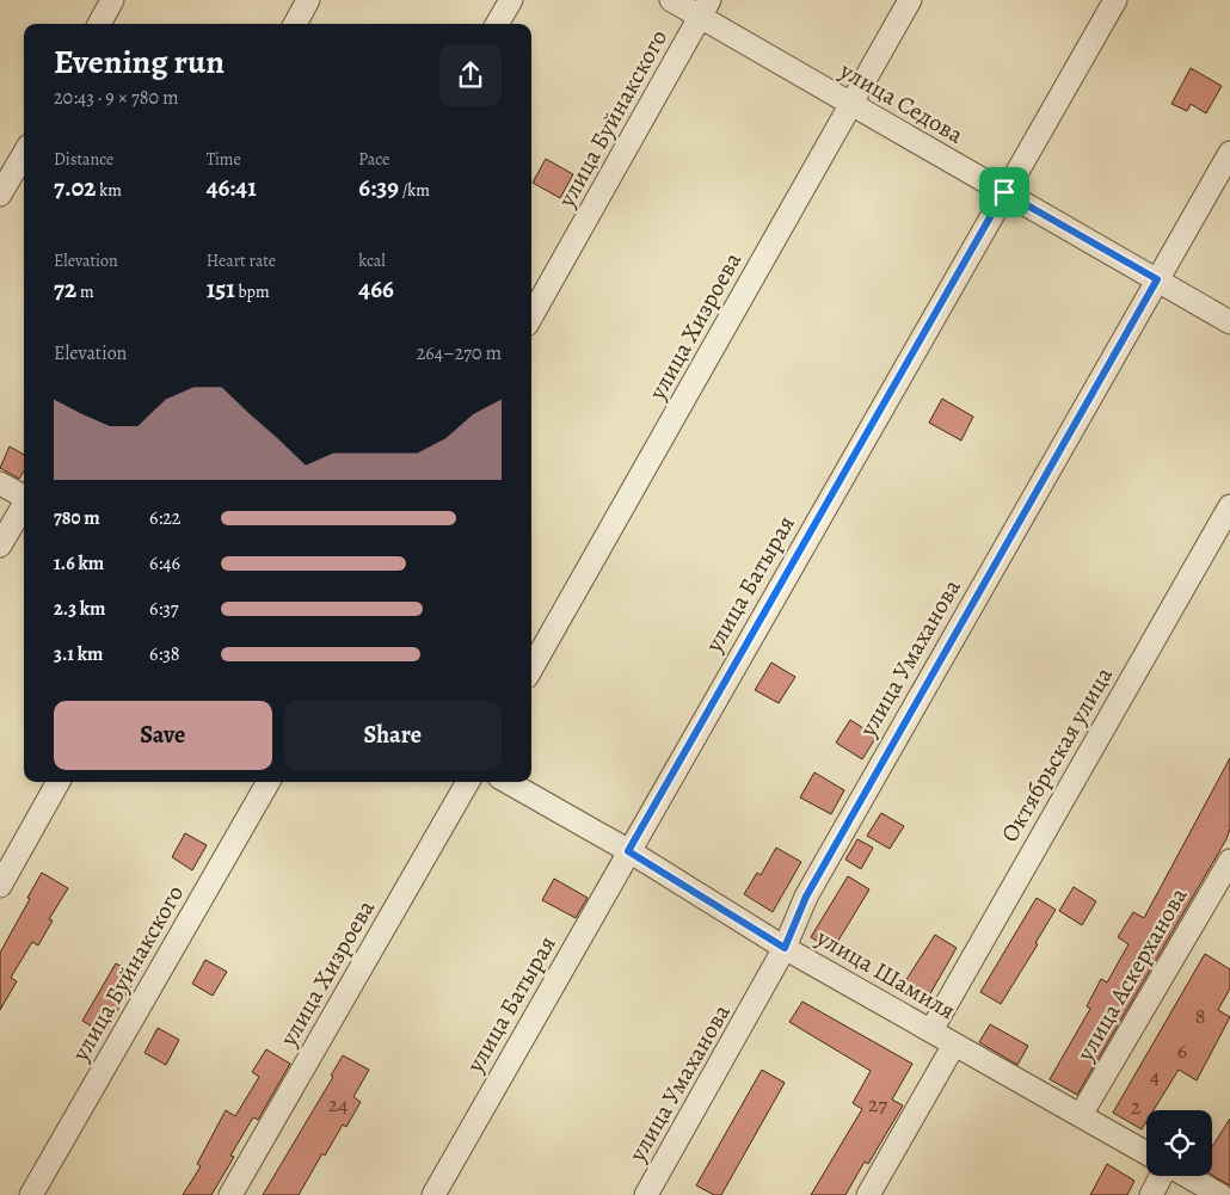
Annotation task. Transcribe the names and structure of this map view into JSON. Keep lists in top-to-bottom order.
{
  "streets": {
    "street": [
      "улица Седова",
      "улица Буйнакского",
      "улица Хизроева",
      "улица Батырая",
      "улица Умаханова",
      "Октябрьская улица",
      "улица Шамиля",
      "улица Аскерханова"
    ]
  },
  "crossings": [
    ["улица Седова", "улица Буйнакского"],
    ["улица Седова", "улица Хизроева"],
    ["улица Седова", "улица Батырая"],
    ["улица Седова", "улица Умаханова"],
    ["улица Батырая", "улица Шамиля"],
    ["улица Умаханова", "улица Шамиля"],
    ["Октябрьская улица", "улица Шамиля"],
    ["улица Шамиля", "улица Аскерханова"]
  ],
  "house_numbers": [
    "8",
    "6",
    "4",
    "24",
    "27",
    "2"
  ],
  "page": {
    "heading": ["Evening run", "20:43 · 9 × 780 m"],
    "stats": [
      ["Distance", "7.02 km"],
      ["Time", "46:41"],
      ["Pace", "6:39 /km"],
      ["Elevation", "72 m"],
      ["Heart rate", "151 bpm"],
      ["kcal", "466"]
    ],
    "chart": ["Elevation", "264–270 m"],
    "list": [
      {
        "name": "780 m",
        "note": "6:22"
      },
      {
        "name": "1.6 km",
        "note": "6:46"
      },
      {
        "name": "2.3 km",
        "note": "6:37"
      },
      {
        "name": "3.1 km",
        "note": "6:38"
      }
    ],
    "buttons": ["Save", "Share"]
  }
}
